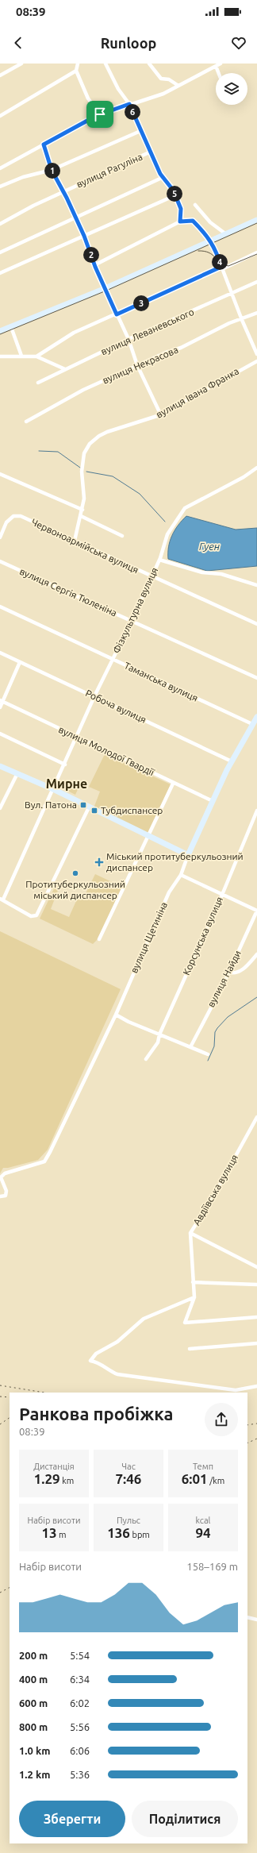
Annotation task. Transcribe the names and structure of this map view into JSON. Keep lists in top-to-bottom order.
{
  "streets": {
    "street": [
      "вулиця Рагуліна",
      "вулиця Леваневського",
      "вулиця Некрасова",
      "вулиця Івана Франка",
      "Червоноармійська вулиця",
      "вулиця Сергія Тюленіна",
      "Фізкультурна вулиця",
      "Таманська вулиця",
      "Робоча вулиця",
      "вулиця Молодої Гвардії",
      "Корсунська вулиця",
      "вулиця Щетиніна",
      "вулиця Найди",
      "Авдіївська вулиця"
    ]
  },
  "crossings": [
    ["вулиця Івана Франка", "Червоноармійська вулиця"],
    ["Червоноармійська вулиця", "Фізкультурна вулиця"],
    ["вулиця Сергія Тюленіна", "Фізкультурна вулиця"],
    ["Фізкультурна вулиця", "Таманська вулиця"],
    ["Фізкультурна вулиця", "Робоча вулиця"],
    ["Фізкультурна вулиця", "вулиця Молодої Гвардії"],
    ["Таманська вулиця", "вулиця Щетиніна"],
    ["Робоча вулиця", "вулиця Щетиніна"],
    ["вулиця Молодої Гвардії", "вулиця Щетиніна"]
  ],
  "districts": ["Мирне"],
  "water": ["Гуен"],
  "places": {
    "transit": ["Вул. Патона", "Тубдиспансер"],
    "health": ["Міський протитуберкульозний диспансер"],
    "other": ["Протитуберкульозний міський диспансер"]
  },
  "page": {
    "status": "08:39",
    "header": "Runloop",
    "pins": [
      "6",
      "1",
      "5",
      "2",
      "4",
      "3"
    ],
    "heading": ["Ранкова пробіжка", "08:39"],
    "stats": [
      ["Дистанція", "1.29 km"],
      ["Час", "7:46"],
      ["Темп", "6:01 /km"],
      ["Набір висоти", "13 m"],
      ["Пульс", "136 bpm"],
      ["kcal", "94"]
    ],
    "chart": ["Набір висоти", "158–169 m"],
    "list": [
      {
        "name": "200 m",
        "note": "5:54"
      },
      {
        "name": "400 m",
        "note": "6:34"
      },
      {
        "name": "600 m",
        "note": "6:02"
      },
      {
        "name": "800 m",
        "note": "5:56"
      },
      {
        "name": "1.0 km",
        "note": "6:06"
      },
      {
        "name": "1.2 km",
        "note": "5:36"
      }
    ],
    "buttons": ["Зберегти", "Поділитися"]
  }
}
